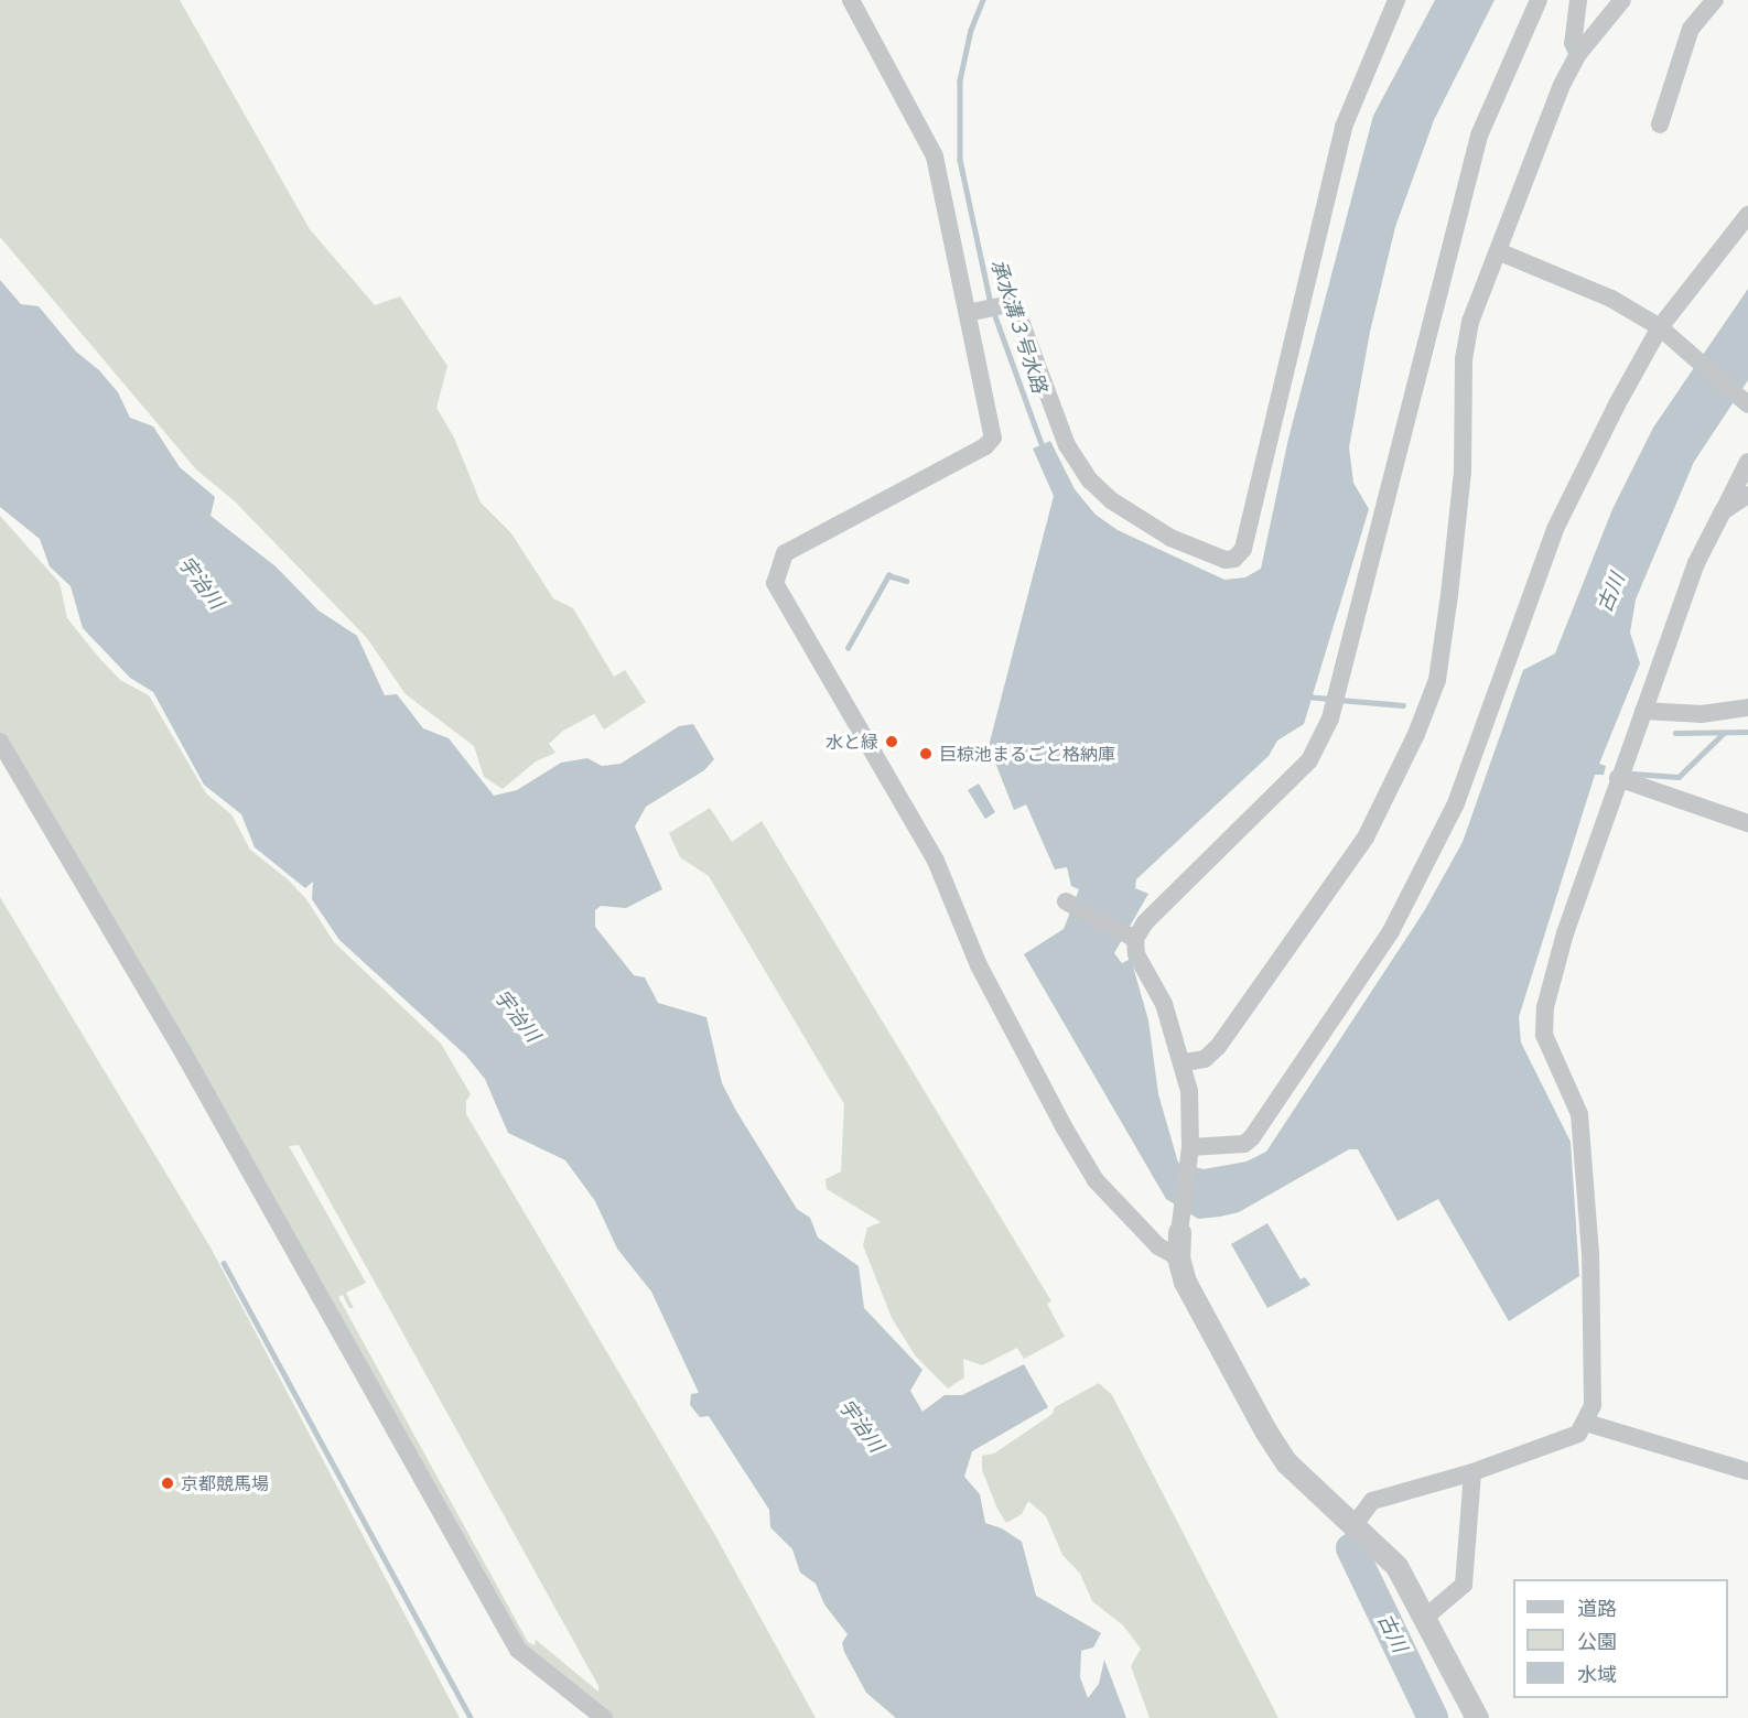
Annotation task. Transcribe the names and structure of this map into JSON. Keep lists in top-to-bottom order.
{
  "water": ["承水溝３号水路", "宇治川", "古川"],
  "places": ["水と緑", "巨椋池まるごと格納庫", "京都競馬場"],
  "legend": ["道路", "公園", "水域"]
}
